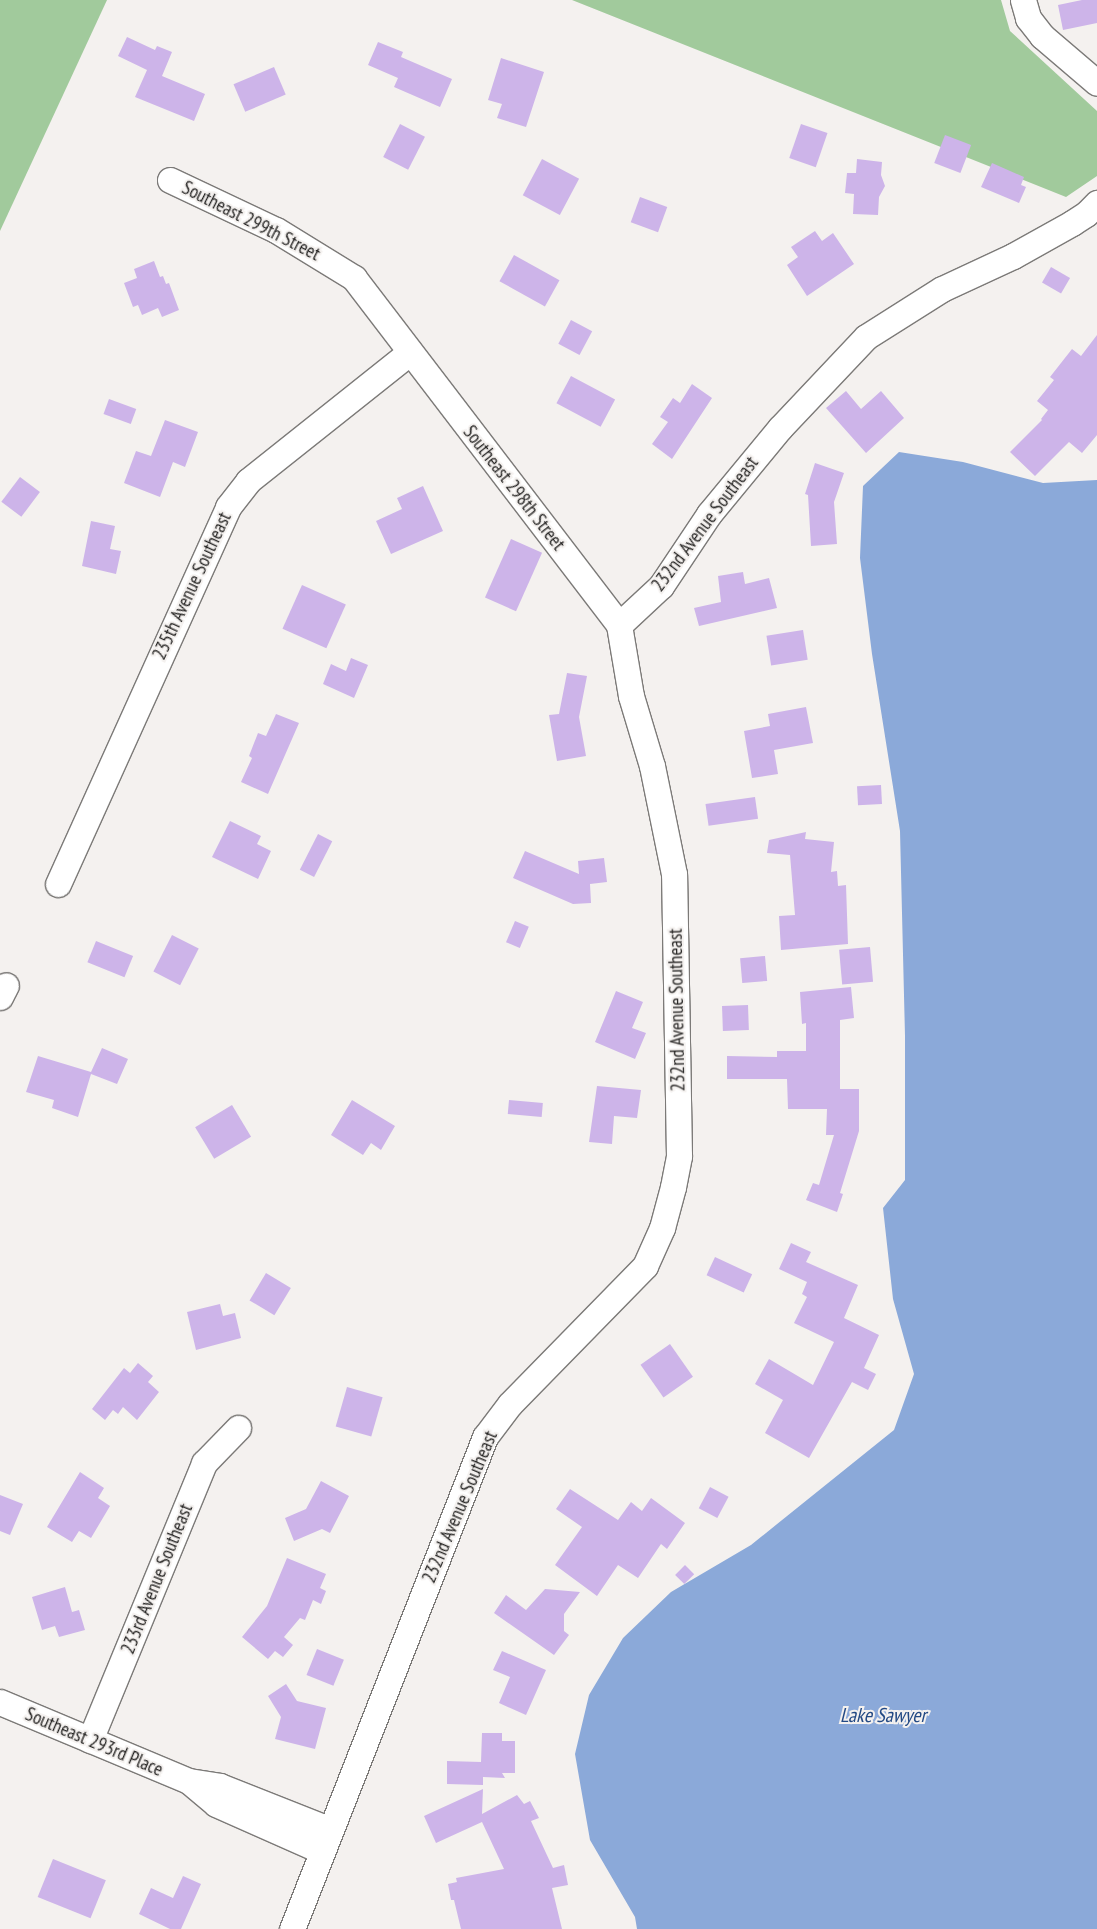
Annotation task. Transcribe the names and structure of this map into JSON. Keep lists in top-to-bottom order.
{
  "streets": {
    "street": [
      "Southeast 299th Street",
      "Southeast 298th Street",
      "232nd Avenue Southeast",
      "235th Avenue Southeast",
      "233rd Avenue Southeast",
      "Southeast 293rd Place"
    ]
  },
  "crossings": [
    ["Southeast 299th Street", "Southeast 298th Street"],
    ["Southeast 299th Street", "235th Avenue Southeast"],
    ["Southeast 298th Street", "232nd Avenue Southeast"],
    ["Southeast 298th Street", "235th Avenue Southeast"],
    ["232nd Avenue Southeast", "Southeast 293rd Place"],
    ["233rd Avenue Southeast", "Southeast 293rd Place"]
  ],
  "water": ["Lake Sawyer"]
}
